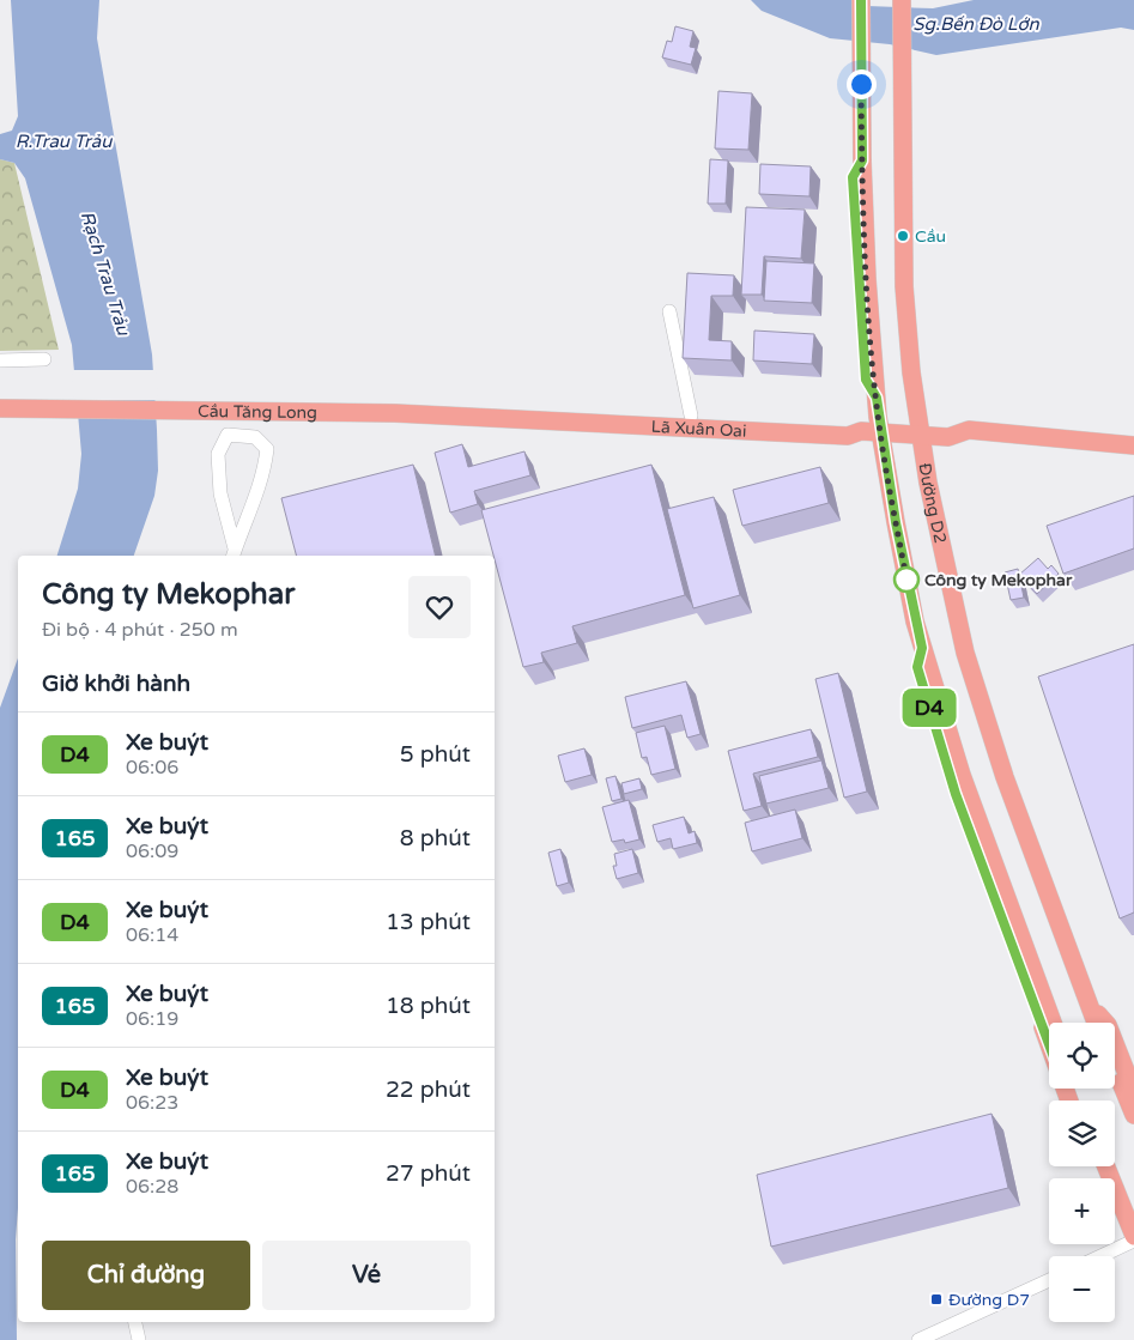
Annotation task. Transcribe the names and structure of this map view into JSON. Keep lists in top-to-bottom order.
{
  "streets": {
    "main road": ["Cầu Tăng Long", "Lã Xuân Oai", "Đường D2"]
  },
  "crossings": [
    ["Cầu Tăng Long", "Lã Xuân Oai"],
    ["Lã Xuân Oai", "Đường D2"]
  ],
  "water": ["Sg.Bến Đò Lớn", "R.Trau Trảu", "Rạch Trau Trảu"],
  "places": {
    "other": ["Cầu", "Công ty Mekophar"],
    "transit": ["Đường D7"]
  },
  "lines": ["bus line D4"],
  "page": {
    "on_map": "D4",
    "heading": [
      ["Công ty Mekophar", "Đi bộ · 4 phút · 250 m"],
      "Giờ khởi hành"
    ],
    "list": [
      {
        "mark": "D4",
        "name": "Xe buýt",
        "note": "06:06",
        "value": "5 phút"
      },
      {
        "mark": "165",
        "name": "Xe buýt",
        "note": "06:09",
        "value": "8 phút"
      },
      {
        "mark": "D4",
        "name": "Xe buýt",
        "note": "06:14",
        "value": "13 phút"
      },
      {
        "mark": "165",
        "name": "Xe buýt",
        "note": "06:19",
        "value": "18 phút"
      },
      {
        "mark": "D4",
        "name": "Xe buýt",
        "note": "06:23",
        "value": "22 phút"
      },
      {
        "mark": "165",
        "name": "Xe buýt",
        "note": "06:28",
        "value": "27 phút"
      }
    ],
    "map_buttons": ["+", "−"],
    "buttons": ["Chỉ đường", "Vé"]
  }
}
